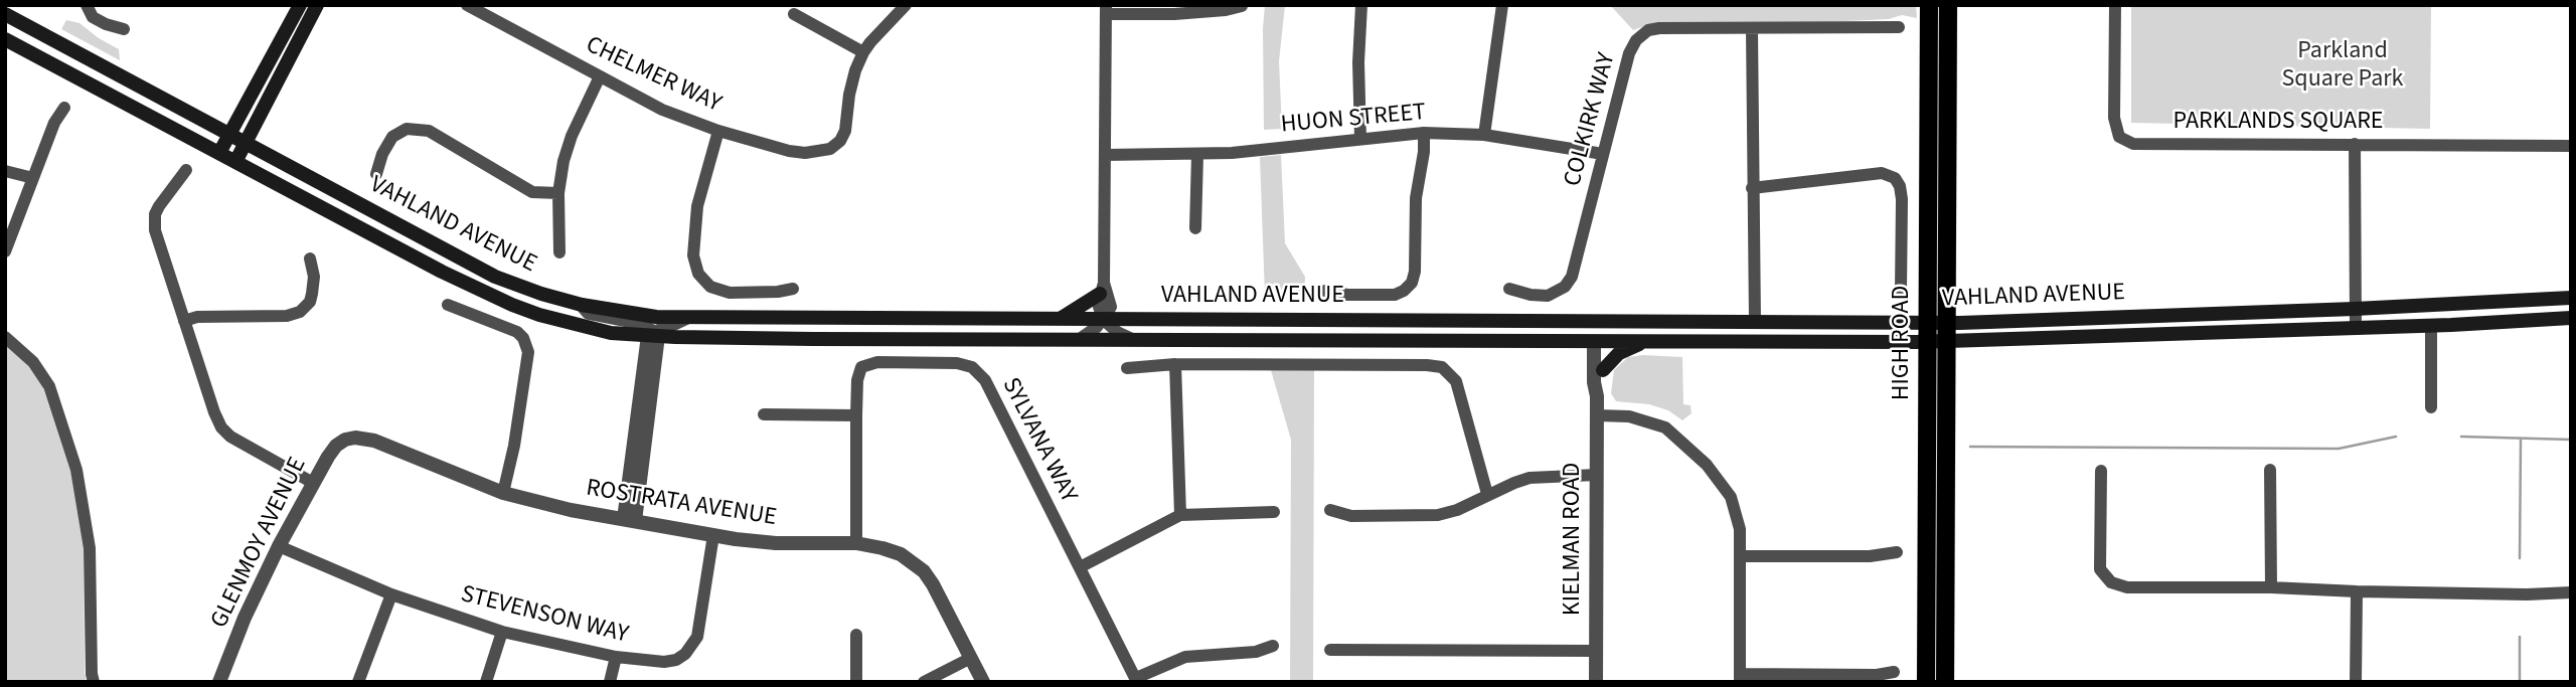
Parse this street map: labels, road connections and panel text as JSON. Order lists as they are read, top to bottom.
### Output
{
  "streets": {
    "main road": ["VAHLAND AVENUE", "HIGH ROAD"],
    "street": [
      "CHELMER WAY",
      "HUON STREET",
      "COLKIRK WAY",
      "PARKLANDS SQUARE",
      "SYLVANA WAY",
      "ROSTRATA AVENUE",
      "KIELMAN ROAD",
      "GLENMOY AVENUE",
      "STEVENSON WAY"
    ]
  },
  "crossings": [
    ["HUON STREET", "COLKIRK WAY"],
    ["VAHLAND AVENUE", "HIGH ROAD"],
    ["VAHLAND AVENUE", "KIELMAN ROAD"],
    ["SYLVANA WAY", "ROSTRATA AVENUE"],
    ["ROSTRATA AVENUE", "GLENMOY AVENUE"],
    ["ROSTRATA AVENUE", "STEVENSON WAY"],
    ["GLENMOY AVENUE", "STEVENSON WAY"]
  ],
  "parks": ["Parkland Square Park"]
}
